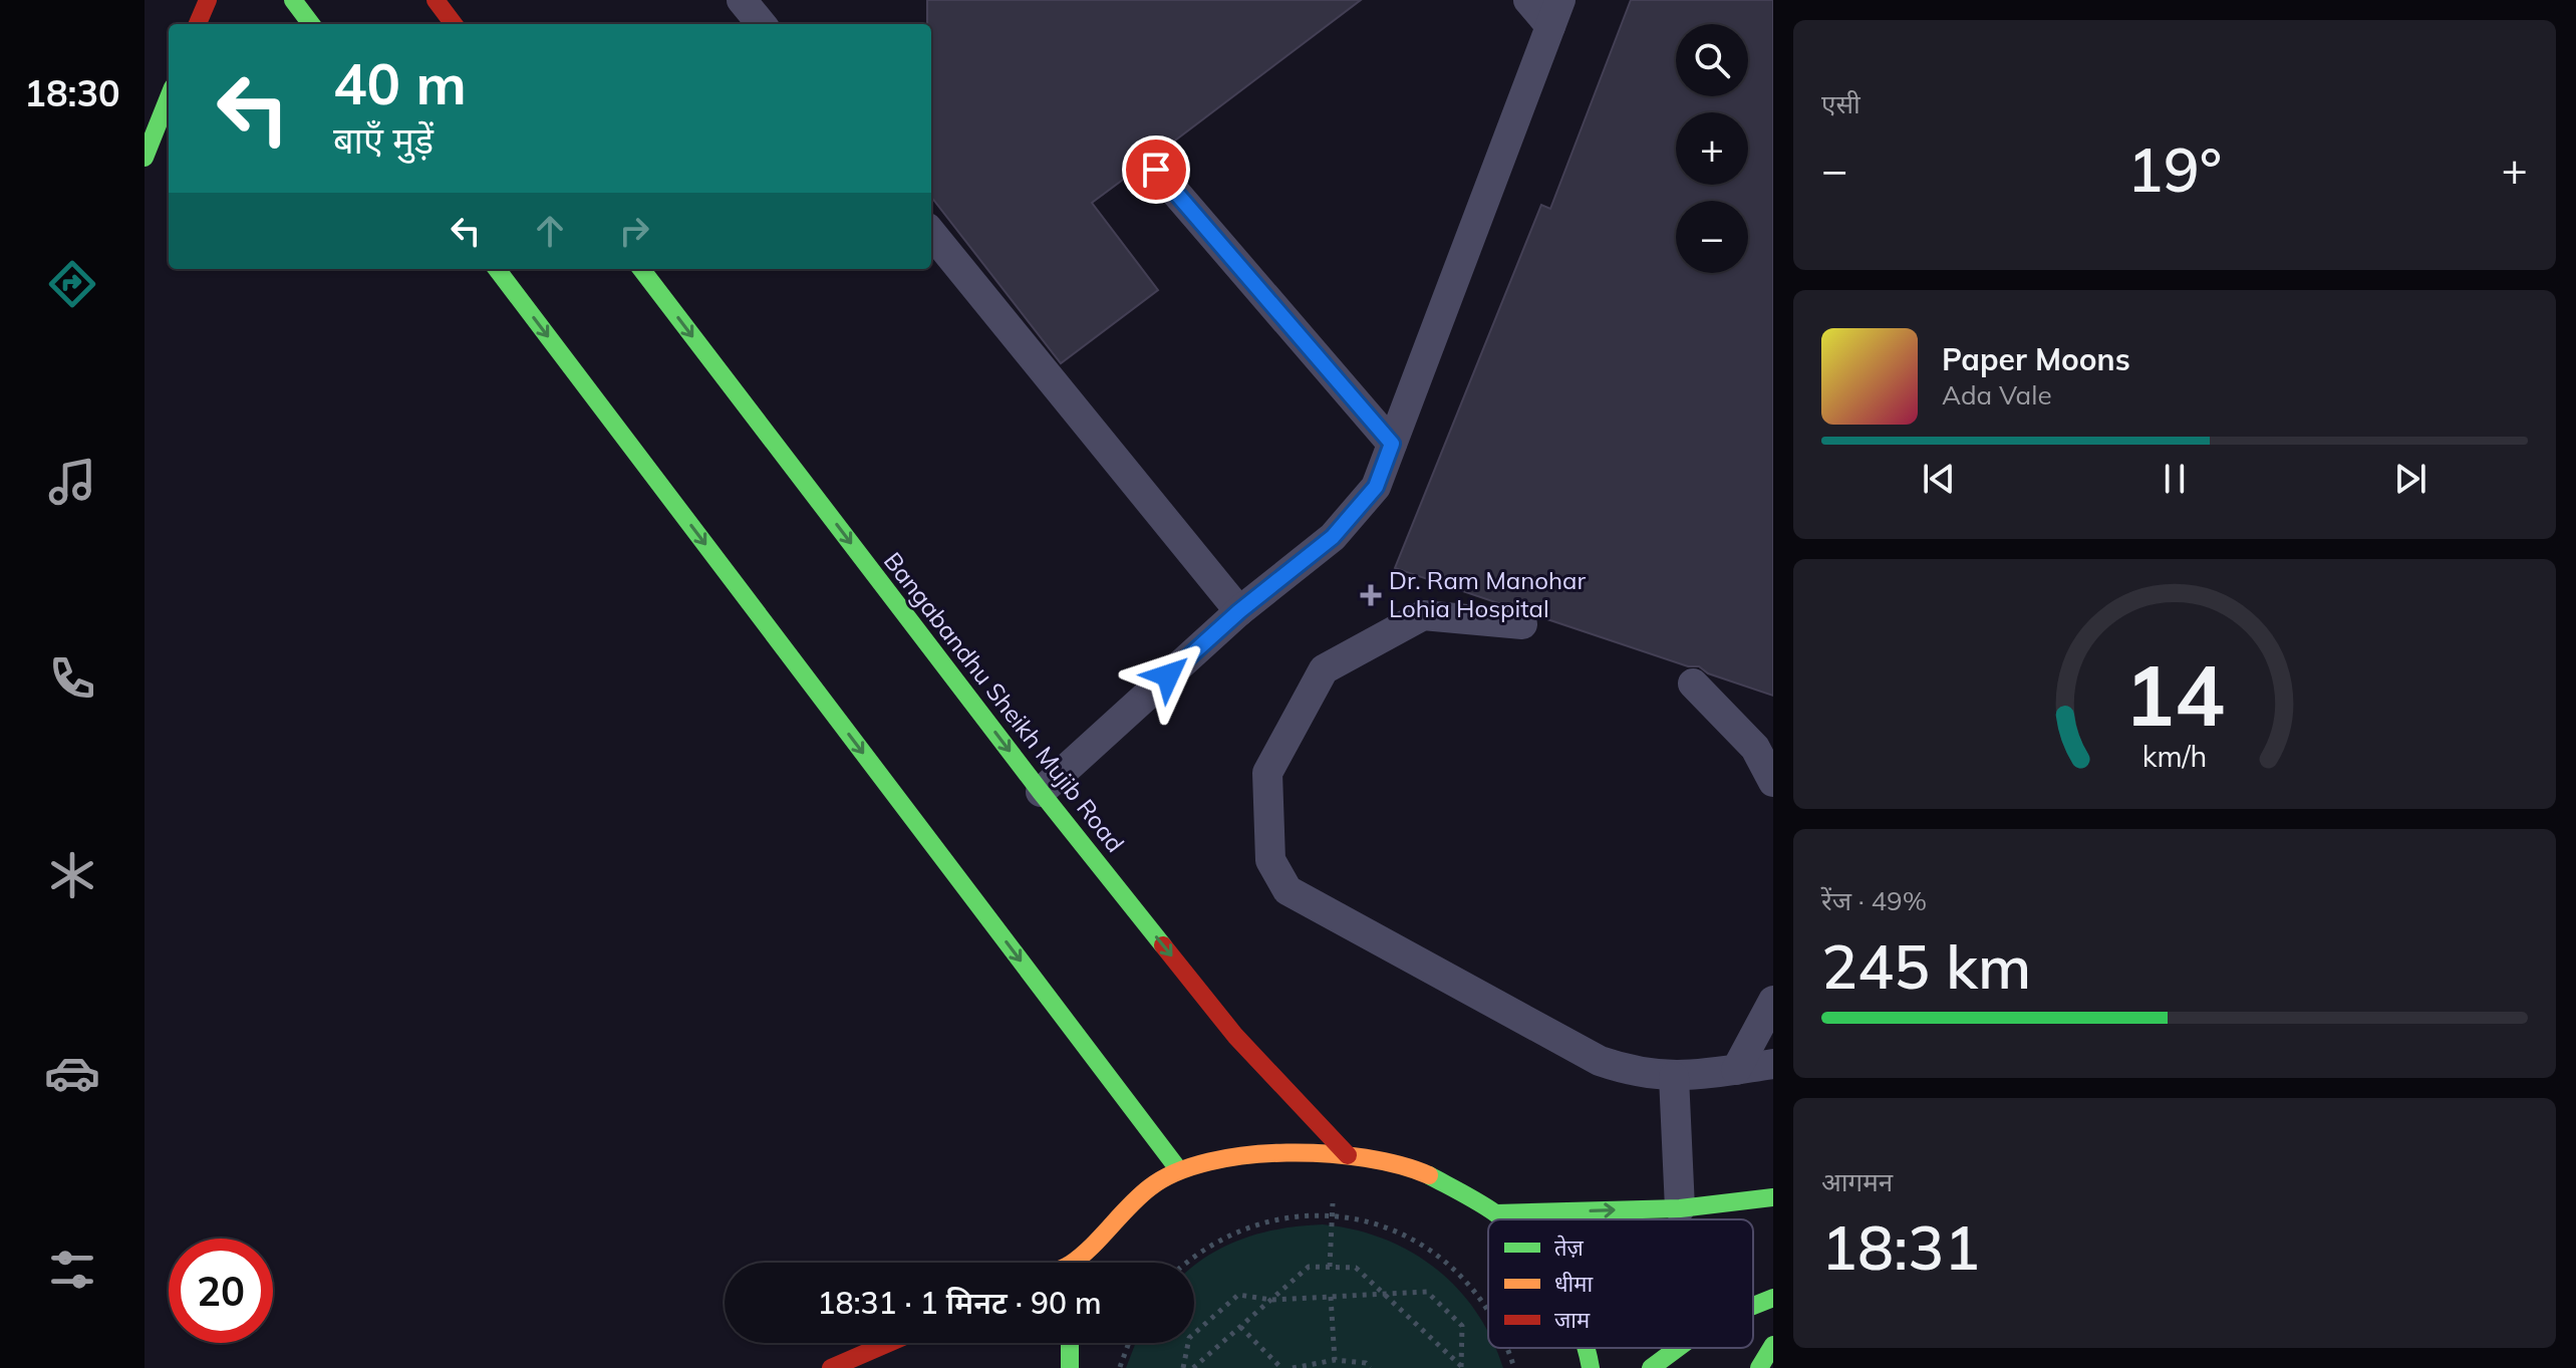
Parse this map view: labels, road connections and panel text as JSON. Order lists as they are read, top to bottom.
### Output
{
  "streets": {
    "main road": ["Bangabandhu Sheikh Mujib Road"]
  },
  "places": {
    "health": ["Dr. Ram Manohar Lohia Hospital"]
  },
  "legend": ["तेज़", "धीमा", "जाम"],
  "page": {
    "tabs": "18:30",
    "tile": [
      "एसी",
      ["रेंज · 49%", "245 km"],
      ["आगमन", "18:31"]
    ],
    "map_buttons": ["+", "−"],
    "turn": ["40 m", "बाएँ मुड़ें"],
    "heat": ["−", "19°", "+"],
    "song": ["Paper Moons", "Ada Vale"],
    "limit": "20",
    "trip": "18:31 · 1 मिनट · 90 m",
    "gauge": ["14", "km/h"]
  }
}
